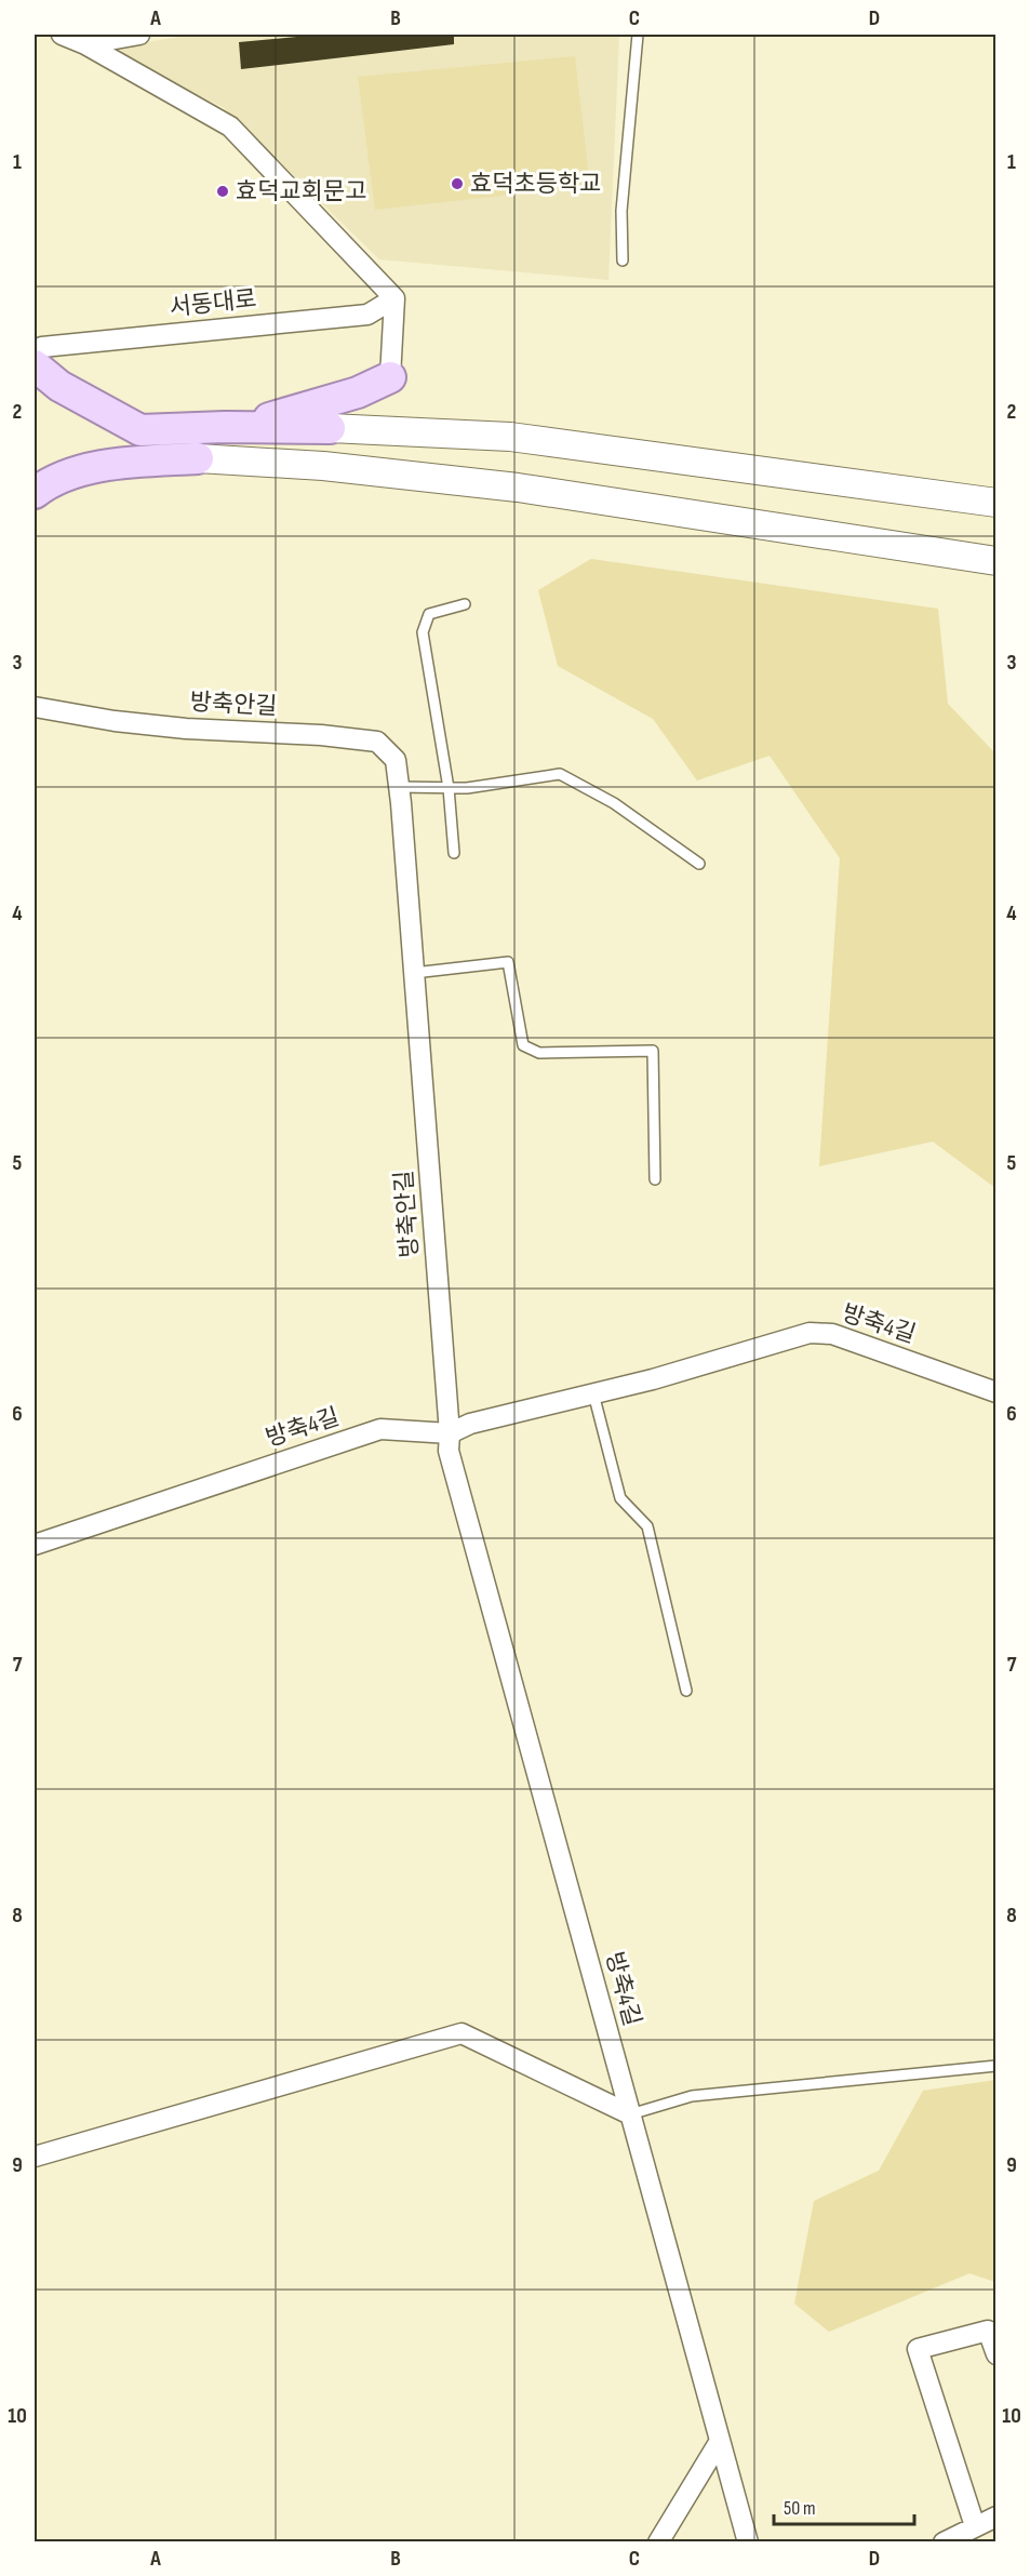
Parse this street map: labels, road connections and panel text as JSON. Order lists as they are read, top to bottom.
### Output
{
  "streets": {
    "street": ["서동대로", "방축안길", "방축4길"]
  },
  "crossings": [
    ["방축안길", "방축4길"]
  ],
  "places": ["효덕초등학교", "효덕교회문고"],
  "scale_bar": "50 m",
  "grid": {
    "columns": [
      "A",
      "B",
      "C",
      "D"
    ],
    "rows": [
      "1",
      "2",
      "3",
      "4",
      "5",
      "6",
      "7",
      "8",
      "9",
      "10"
    ]
  }
}
